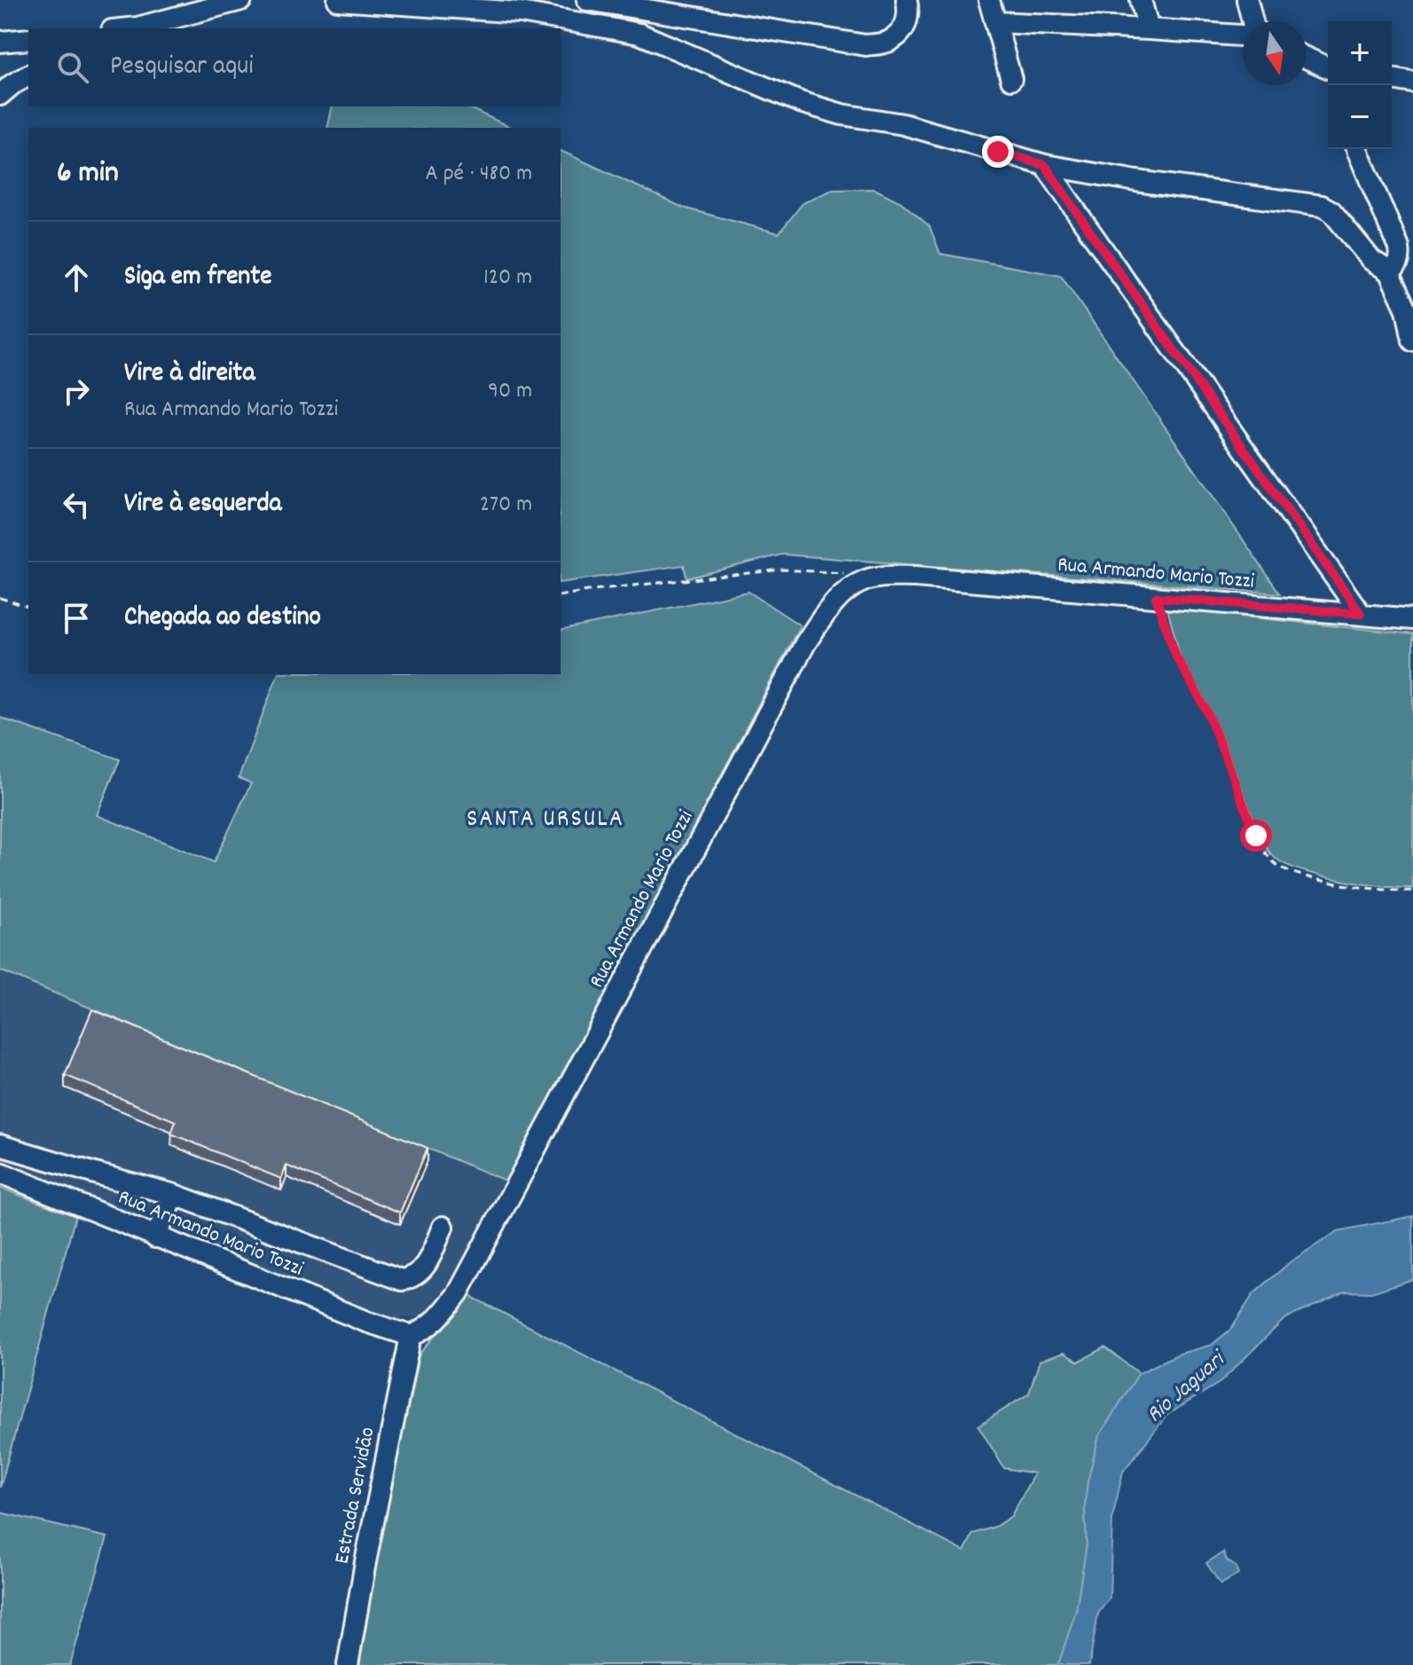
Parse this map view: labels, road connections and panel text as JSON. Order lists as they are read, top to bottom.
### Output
{
  "streets": {
    "street": ["Rua Armando Mario Tozzi", "Estrada Servidão"]
  },
  "crossings": [
    ["Rua Armando Mario Tozzi", "Estrada Servidão"]
  ],
  "districts": ["SANTA URSULA"],
  "water": ["Rio Jaguari"],
  "north": "bottom",
  "page": {
    "map_buttons": ["+", "−"],
    "search": "Pesquisar aqui",
    "heading": ["6 min", "A pé · 480 m"],
    "list": [
      ["Siga em frente", "120 m"],
      ["Vire à direita", "Rua Armando Mario Tozzi", "90 m"],
      ["Vire à esquerda", "270 m"],
      "Chegada ao destino"
    ]
  }
}
